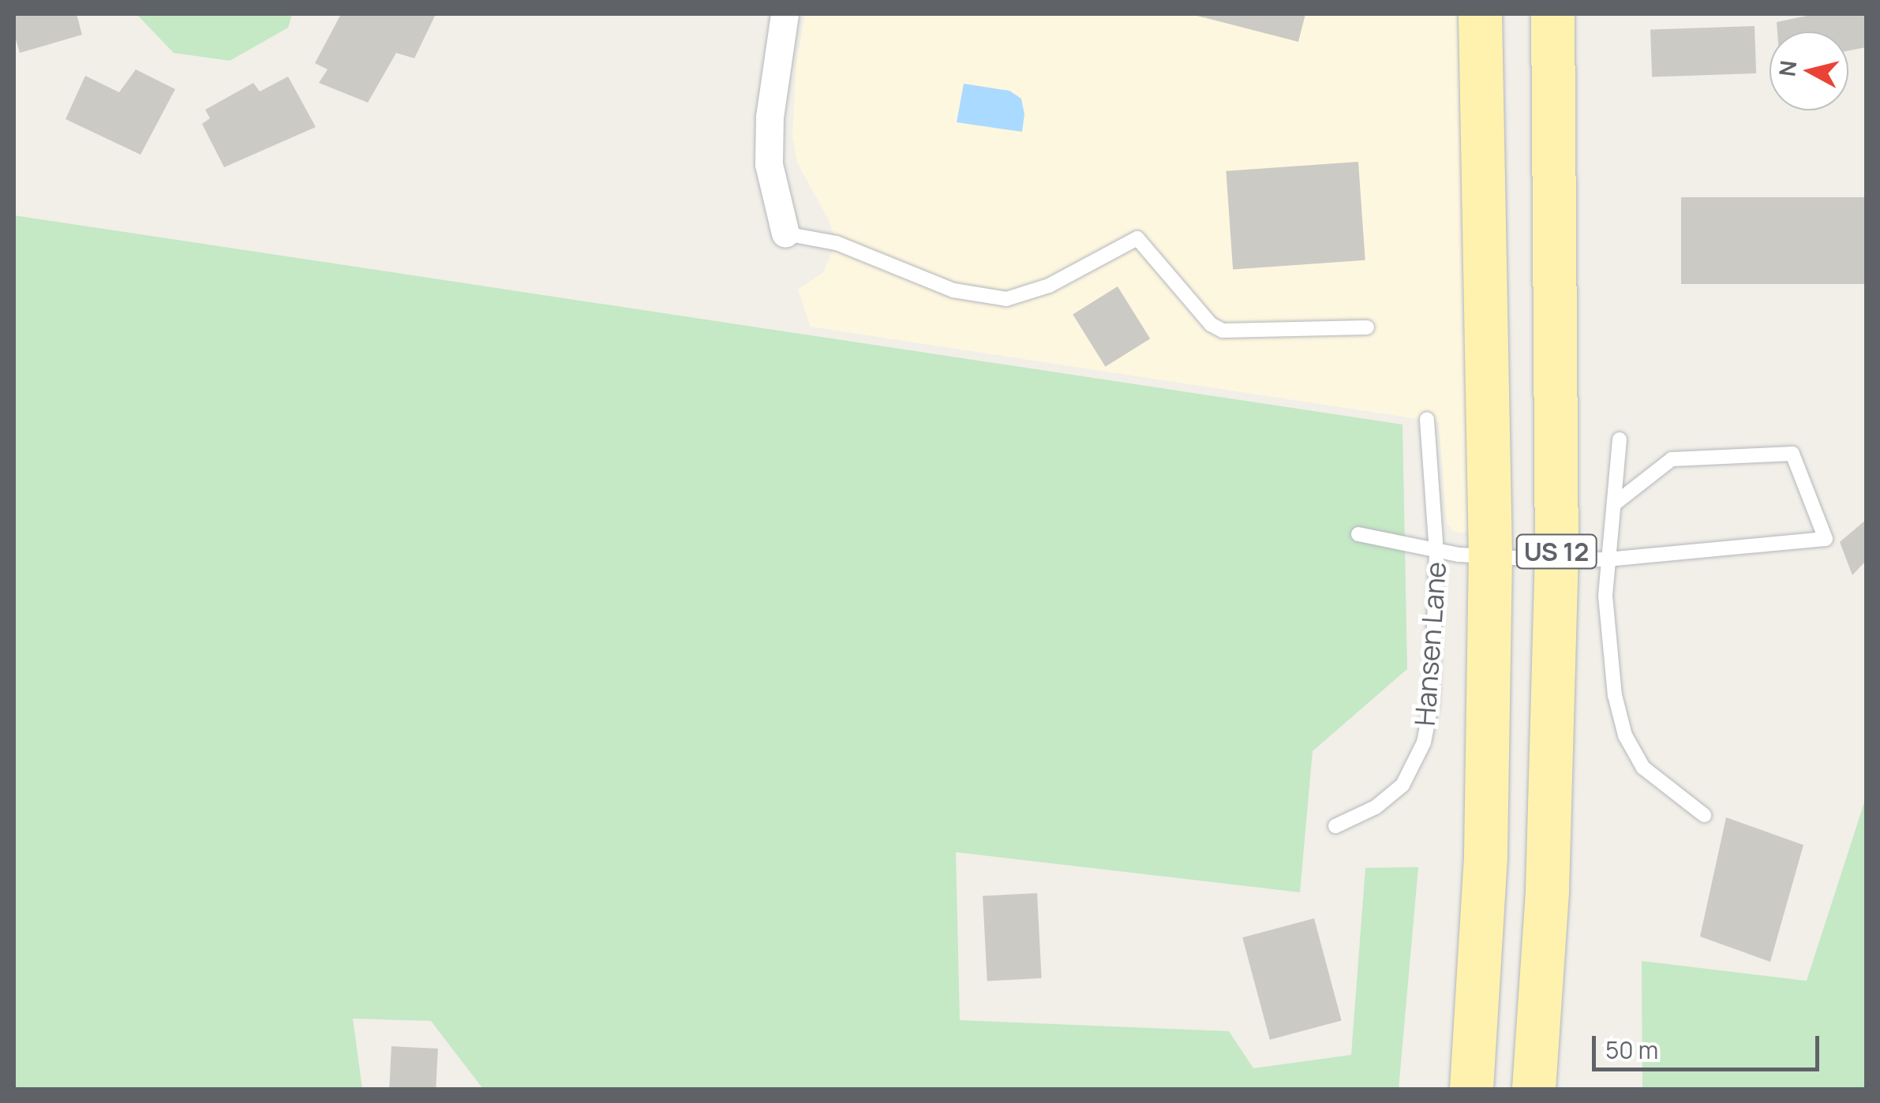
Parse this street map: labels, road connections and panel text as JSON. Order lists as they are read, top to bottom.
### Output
{
  "streets": {
    "main road": ["US 12"],
    "lane": ["Hansen Lane"]
  },
  "scale_bar": "50 m",
  "north": "left"
}
